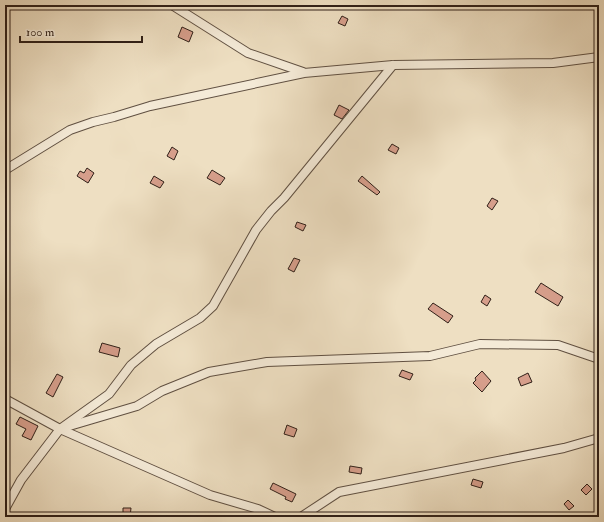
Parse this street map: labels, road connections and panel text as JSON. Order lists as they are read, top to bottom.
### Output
{
  "scale_bar": "100 m"
}
